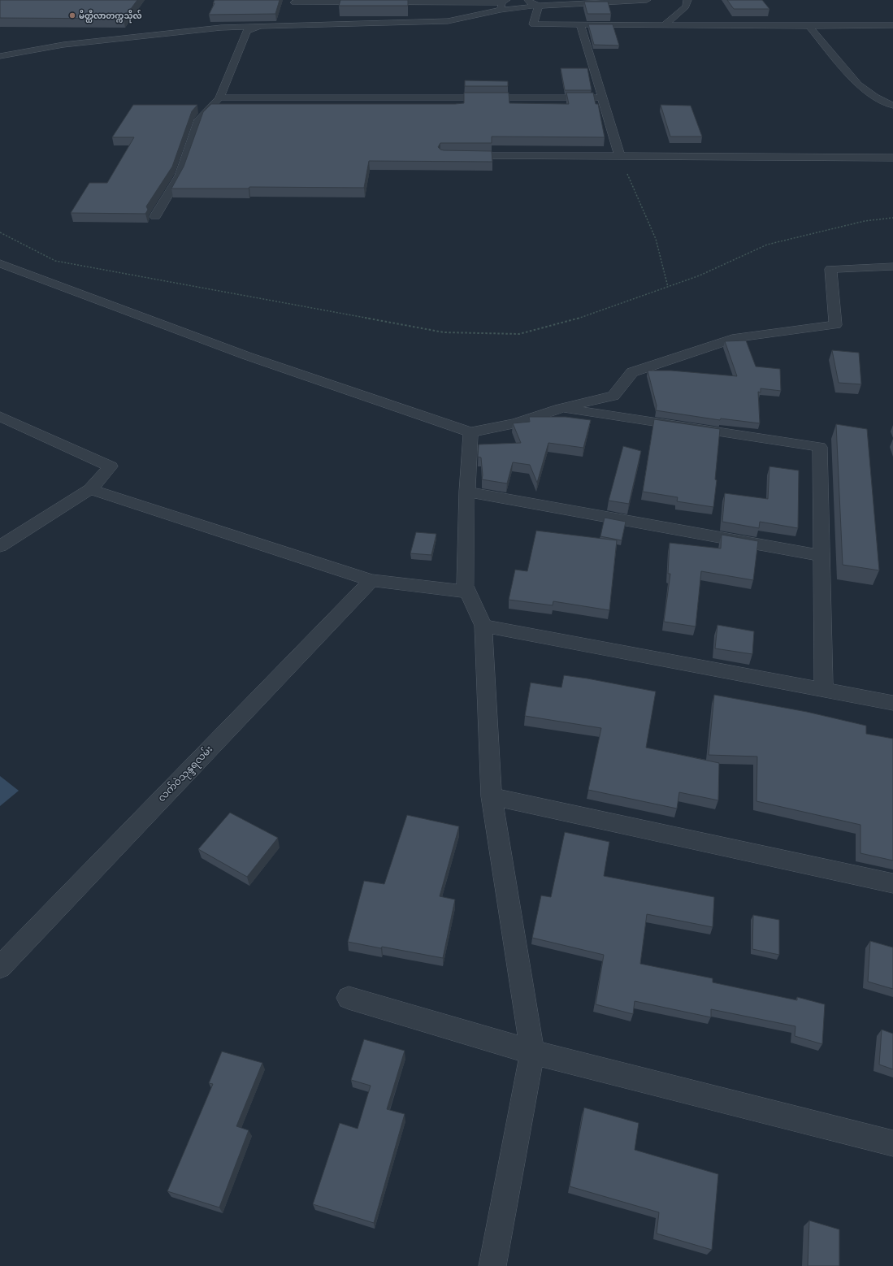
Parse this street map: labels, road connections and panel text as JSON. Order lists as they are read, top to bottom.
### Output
{
  "streets": {
    "street": ["လက်ဝဲသုန္ဒရလမ်း"]
  },
  "places": ["မိတ္ထီလာတက္ကသိုလ်"]
}
